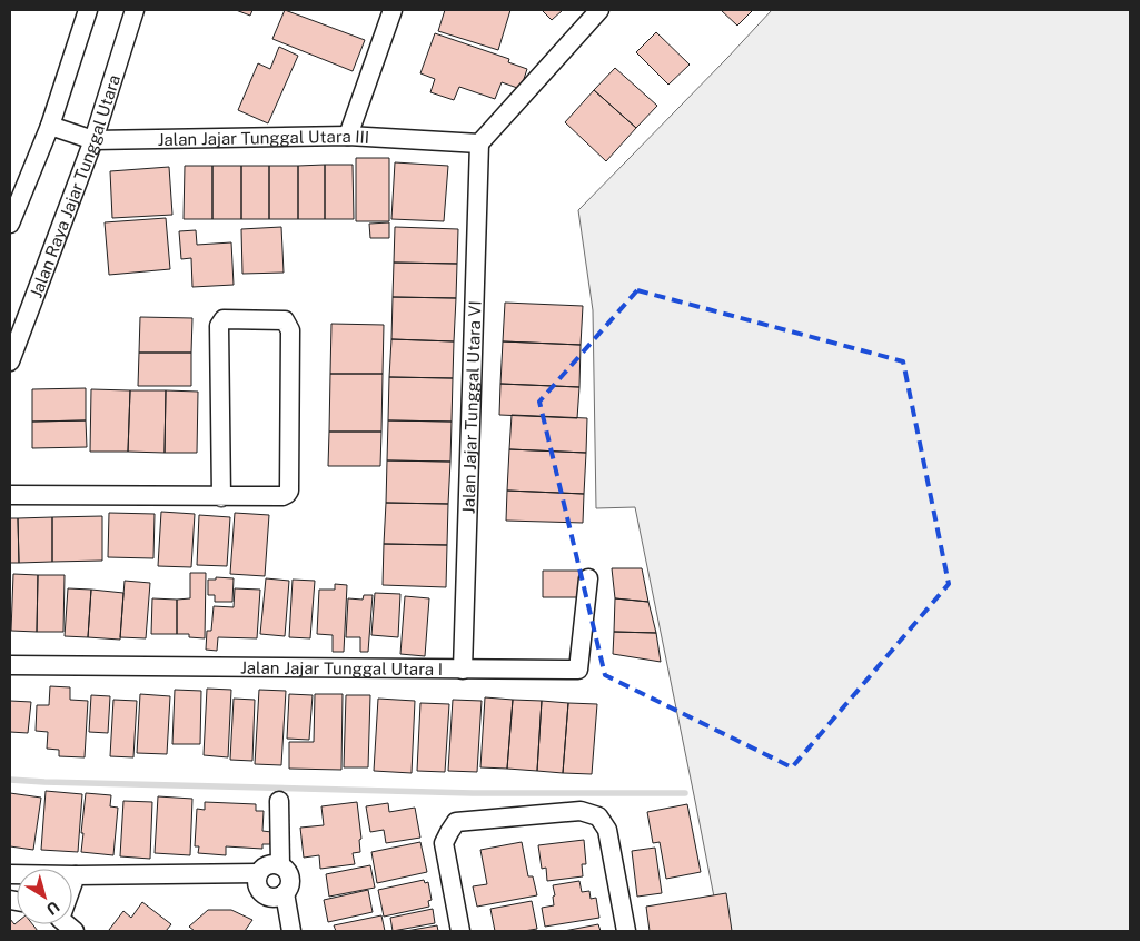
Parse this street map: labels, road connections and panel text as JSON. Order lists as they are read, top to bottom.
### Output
{
  "streets": {
    "street": [
      "Jalan Jajar Tunggal Utara III",
      "Jalan Raya Jajar Tunggal Utara",
      "Jalan Jajar Tunggal Utara VI",
      "Jalan Jajar Tunggal Utara I"
    ]
  },
  "crossings": [
    ["Jalan Jajar Tunggal Utara III", "Jalan Raya Jajar Tunggal Utara"],
    ["Jalan Jajar Tunggal Utara III", "Jalan Jajar Tunggal Utara VI"],
    ["Jalan Jajar Tunggal Utara VI", "Jalan Jajar Tunggal Utara I"]
  ],
  "north": "bottom right"
}
